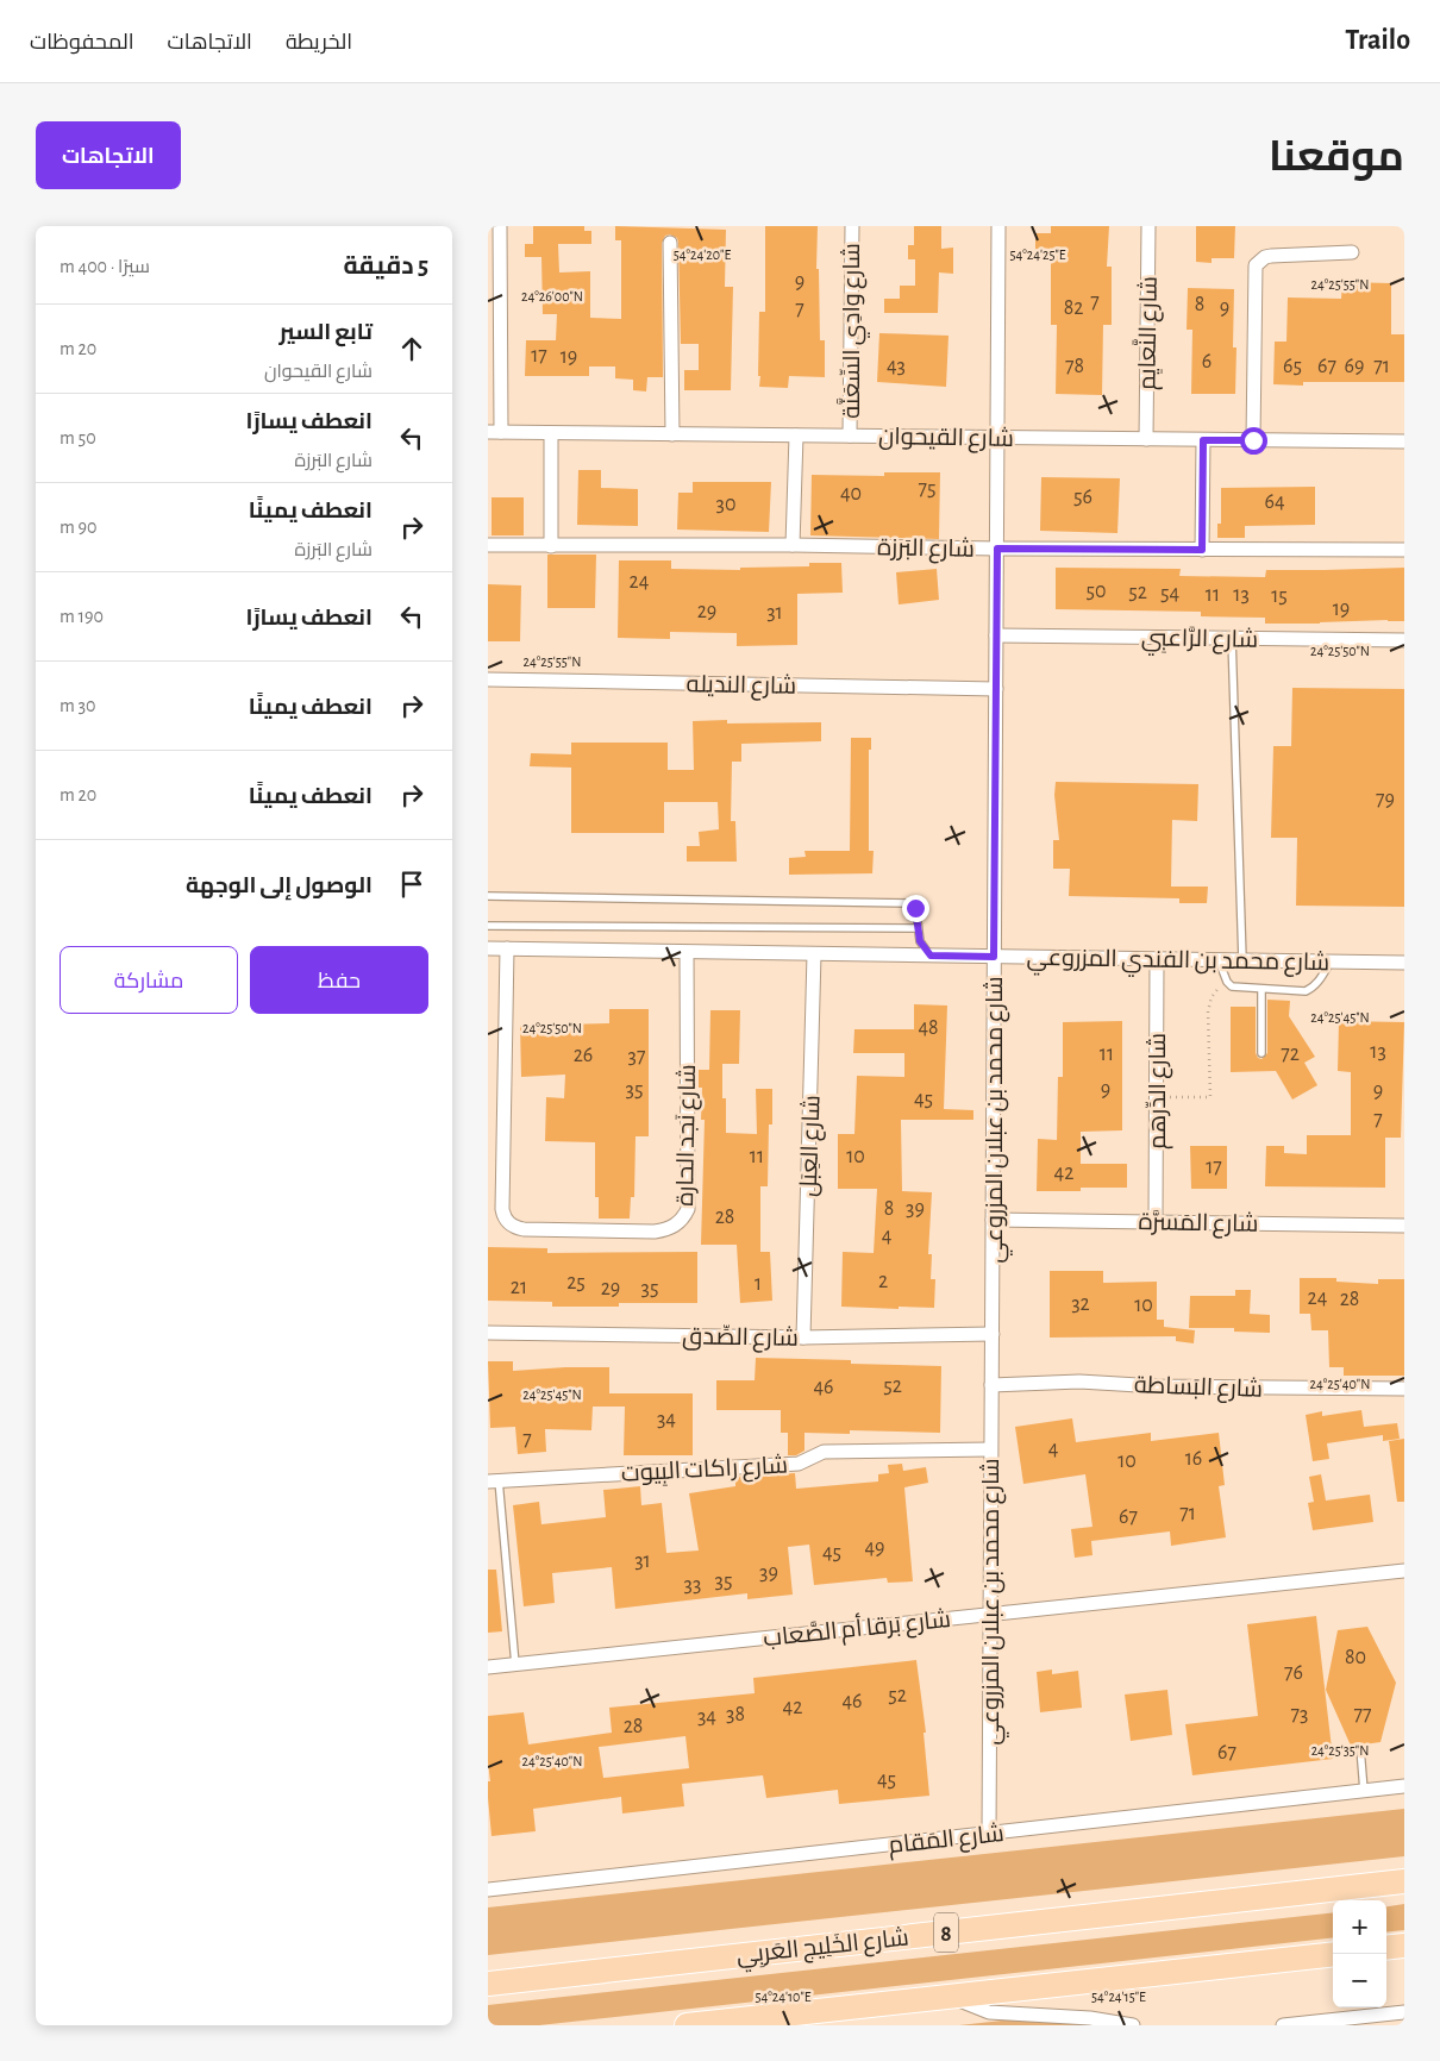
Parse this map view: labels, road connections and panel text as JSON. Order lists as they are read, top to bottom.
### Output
{
  "streets": {
    "highway": ["8", "شارع الخَلِيج العَربِي"],
    "street": [
      "شارع وادِي السِّعَنَّة",
      "شارع النَّعايِم",
      "شارع القيحوان",
      "شارع البَرزة",
      "شارع الرَّاعبِي",
      "شارع النديله",
      "شارع محمد بن الفندي المزروعي",
      "شارع الدِّرهم",
      "شارع محمد بن عبلان المزروعي",
      "شارع نَجد الحارة",
      "شارع العِبَل",
      "شارع المَسرَّة",
      "شارع الصِّدق",
      "شارع البَساطة",
      "شارع راكات البِيوت",
      "شارع بَرقا أم الصَّعاب",
      "شارع المَقام"
    ]
  },
  "crossings": [
    ["شارع وادِي السِّعَنَّة", "شارع القيحوان"],
    ["شارع النَّعايِم", "شارع القيحوان"],
    ["شارع القيحوان", "شارع محمد بن عبلان المزروعي"],
    ["شارع البَرزة", "شارع محمد بن عبلان المزروعي"],
    ["شارع الرَّاعبِي", "شارع محمد بن عبلان المزروعي"],
    ["شارع النديله", "شارع محمد بن عبلان المزروعي"],
    ["شارع محمد بن الفندي المزروعي", "شارع الدِّرهم"],
    ["شارع محمد بن الفندي المزروعي", "شارع محمد بن عبلان المزروعي"],
    ["شارع محمد بن الفندي المزروعي", "شارع نَجد الحارة"],
    ["شارع محمد بن الفندي المزروعي", "شارع العِبَل"],
    ["شارع الدِّرهم", "شارع المَسرَّة"],
    ["شارع محمد بن عبلان المزروعي", "شارع المَسرَّة"],
    ["شارع محمد بن عبلان المزروعي", "شارع الصِّدق"],
    ["شارع محمد بن عبلان المزروعي", "شارع البَساطة"],
    ["شارع محمد بن عبلان المزروعي", "شارع راكات البِيوت"],
    ["شارع محمد بن عبلان المزروعي", "شارع بَرقا أم الصَّعاب"],
    ["شارع محمد بن عبلان المزروعي", "شارع المَقام"],
    ["شارع العِبَل", "شارع الصِّدق"]
  ],
  "house_numbers": [
    "9",
    "7",
    "8",
    "82",
    "9",
    "7",
    "17",
    "19",
    "6",
    "43",
    "78",
    "65",
    "67",
    "69",
    "71",
    "75",
    "40",
    "56",
    "64",
    "30",
    "24",
    "50",
    "52",
    "54",
    "11",
    "13",
    "15",
    "19",
    "29",
    "31",
    "79",
    "48",
    "13",
    "11",
    "72",
    "26",
    "37",
    "35",
    "9",
    "9",
    "45",
    "7",
    "11",
    "10",
    "17",
    "42",
    "8",
    "39",
    "28",
    "4",
    "2",
    "25",
    "1",
    "21",
    "29",
    "35",
    "24",
    "28",
    "32",
    "10",
    "52",
    "46",
    "34",
    "7",
    "4",
    "16",
    "10",
    "71",
    "67",
    "49",
    "45",
    "31",
    "39",
    "35",
    "33",
    "80",
    "76",
    "52",
    "46",
    "42",
    "38",
    "73",
    "77",
    "34",
    "28",
    "67",
    "45"
  ],
  "page": {
    "header": "Trailo",
    "nav": ["الخريطة", "الاتجاهات", "المحفوظات"],
    "title": "موقعنا",
    "buttons": [
      "الاتجاهات",
      ["حفظ", "مشاركة"]
    ],
    "heading": ["5 دقيقة", "سيرًا · 400 m"],
    "list": [
      ["تابع السير", "شارع القيحوان", "20 m"],
      ["انعطف يسارًا", "شارع البَرزة", "50 m"],
      ["انعطف يمينًا", "شارع البَرزة", "90 m"],
      ["انعطف يسارًا", "190 m"],
      ["انعطف يمينًا", "30 m"],
      ["انعطف يمينًا", "20 m"],
      "الوصول إلى الوجهة"
    ],
    "map_buttons": ["+", "−"]
  },
  "coordinates": [
    "54°24'20\"E",
    "54°24'25\"E",
    "24°25'55\"N",
    "24°26'00\"N",
    "24°25'50\"N",
    "24°25'45\"N",
    "24°25'40\"N",
    "24°25'35\"N",
    "54°24'10\"E",
    "54°24'15\"E"
  ]
}
